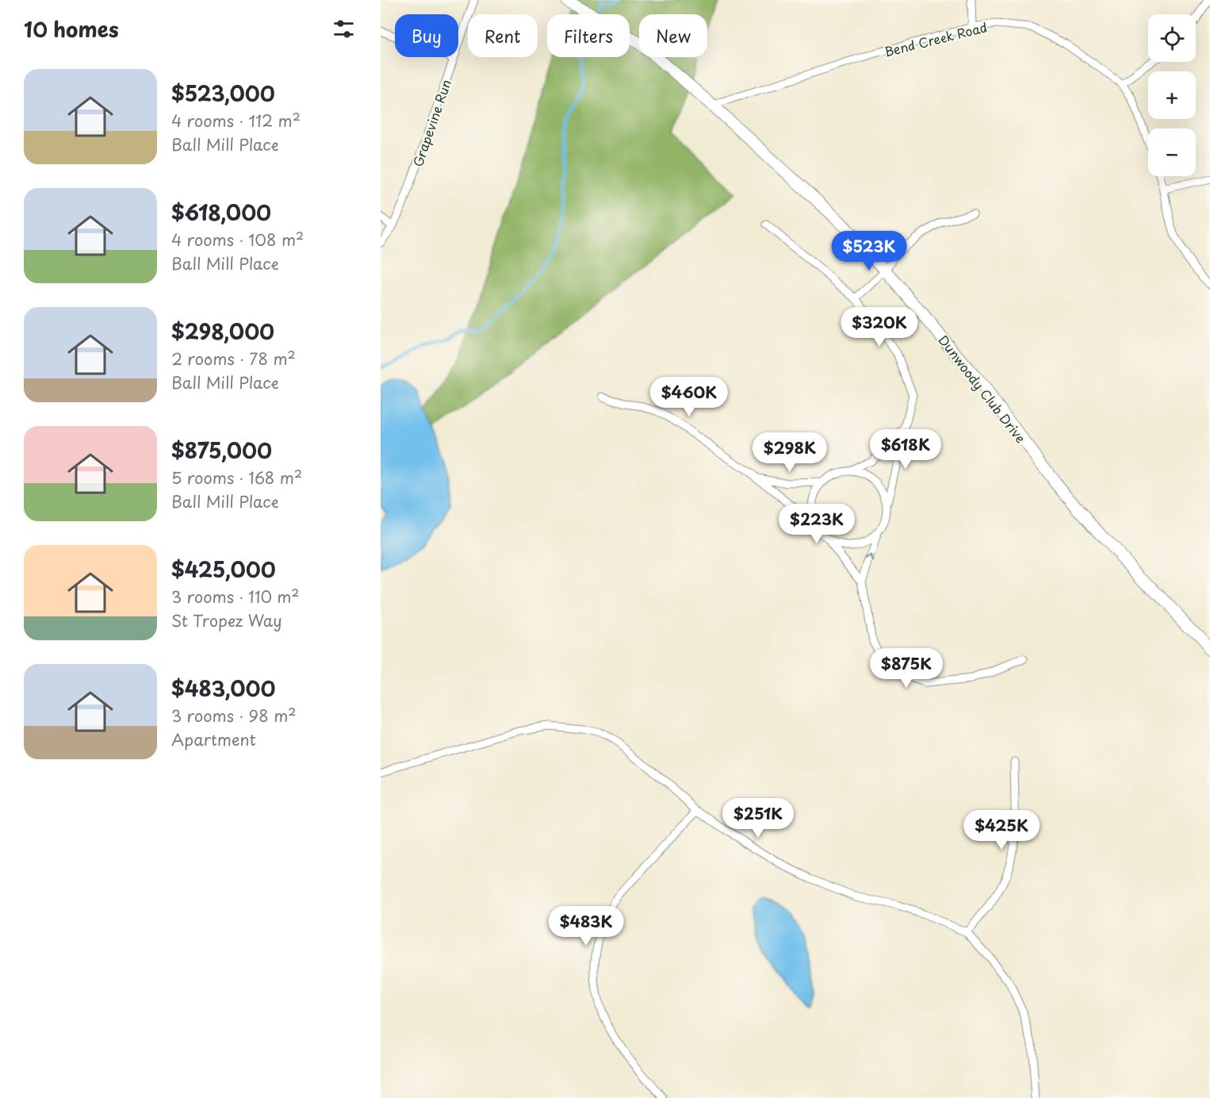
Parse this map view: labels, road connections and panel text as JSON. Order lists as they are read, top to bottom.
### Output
{
  "streets": {
    "street": ["Bend Creek Road", "Grapevine Run", "Dunwoody Club Drive"]
  },
  "crossings": [
    ["Bend Creek Road", "Dunwoody Club Drive"]
  ],
  "page": {
    "heading": "10 homes",
    "map_buttons": ["+", "−"],
    "chip": [
      "Buy",
      "Rent",
      "Filters",
      "New"
    ],
    "list": [
      {
        "name": "$523,000",
        "note": "4 rooms · 112 m² · Ball Mill Place"
      },
      {
        "name": "$618,000",
        "note": "4 rooms · 108 m² · Ball Mill Place"
      },
      {
        "name": "$298,000",
        "note": "2 rooms · 78 m² · Ball Mill Place"
      },
      {
        "name": "$875,000",
        "note": "5 rooms · 168 m² · Ball Mill Place"
      },
      {
        "name": "$425,000",
        "note": "3 rooms · 110 m² · St Tropez Way"
      },
      {
        "name": "$483,000",
        "note": "3 rooms · 98 m² · Apartment"
      }
    ],
    "price": [
      "$523K",
      "$320K",
      "$460K",
      "$618K",
      "$298K",
      "$223K",
      "$875K",
      "$251K",
      "$425K",
      "$483K"
    ]
  }
}
